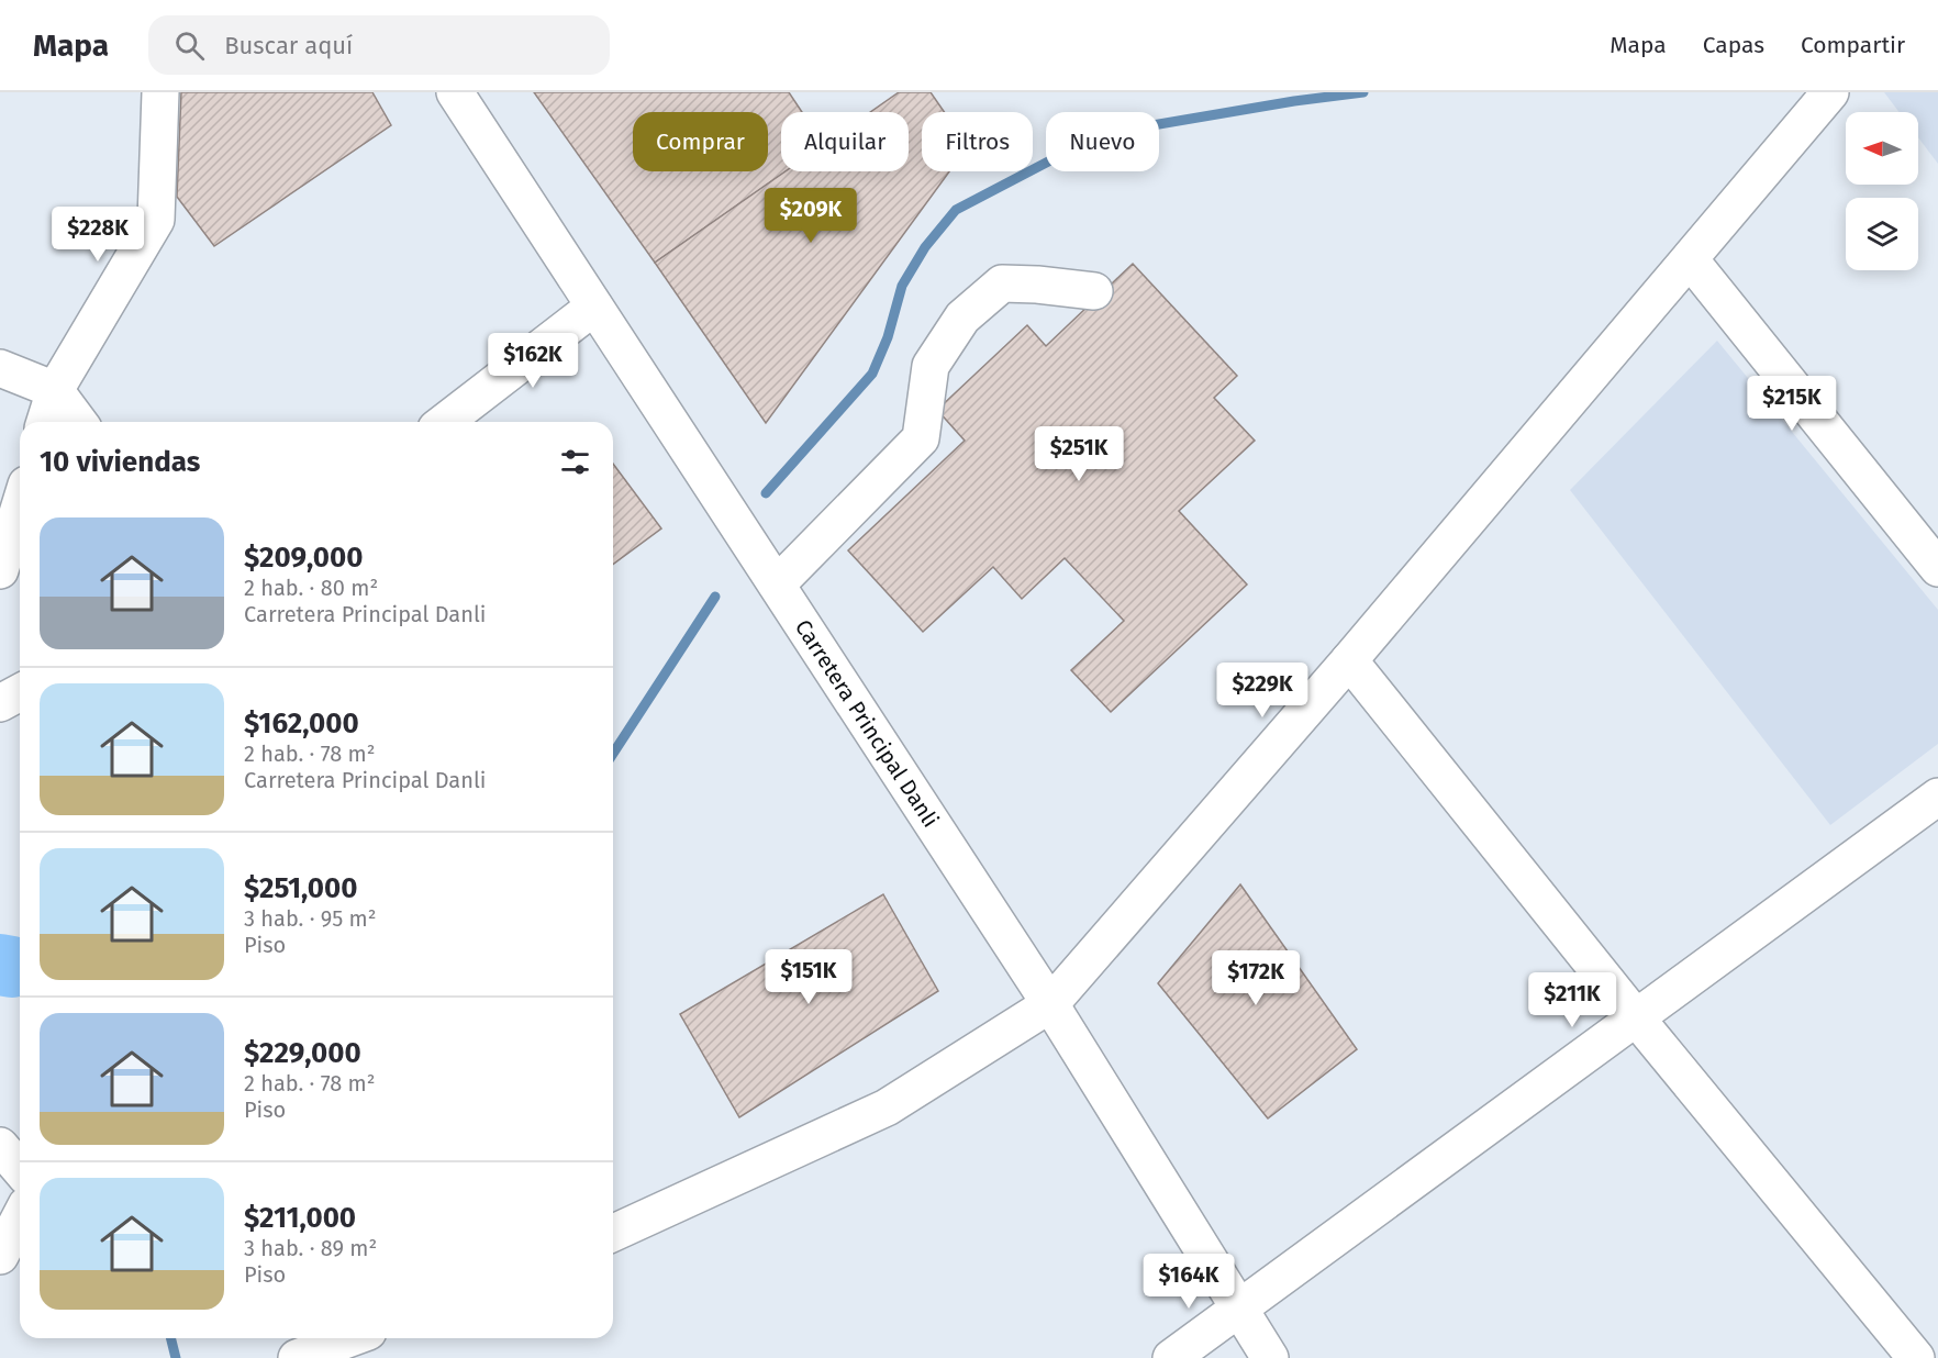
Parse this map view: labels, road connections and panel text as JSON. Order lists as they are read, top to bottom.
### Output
{
  "streets": {
    "street": ["Carretera Principal Danli"]
  },
  "north": "left",
  "page": {
    "header": "Mapa",
    "search": "Buscar aquí",
    "nav": ["Mapa", "Capas", "Compartir"],
    "chip": [
      "Comprar",
      "Alquilar",
      "Filtros",
      "Nuevo"
    ],
    "price": [
      "$209K",
      "$228K",
      "$162K",
      "$215K",
      "$251K",
      "$229K",
      "$151K",
      "$172K",
      "$211K",
      "$164K"
    ],
    "heading": "10 viviendas",
    "list": [
      {
        "name": "$209,000",
        "note": "2 hab. · 80 m² · Carretera Principal Danli"
      },
      {
        "name": "$162,000",
        "note": "2 hab. · 78 m² · Carretera Principal Danli"
      },
      {
        "name": "$251,000",
        "note": "3 hab. · 95 m² · Piso"
      },
      {
        "name": "$229,000",
        "note": "2 hab. · 78 m² · Piso"
      },
      {
        "name": "$211,000",
        "note": "3 hab. · 89 m² · Piso"
      }
    ]
  }
}
